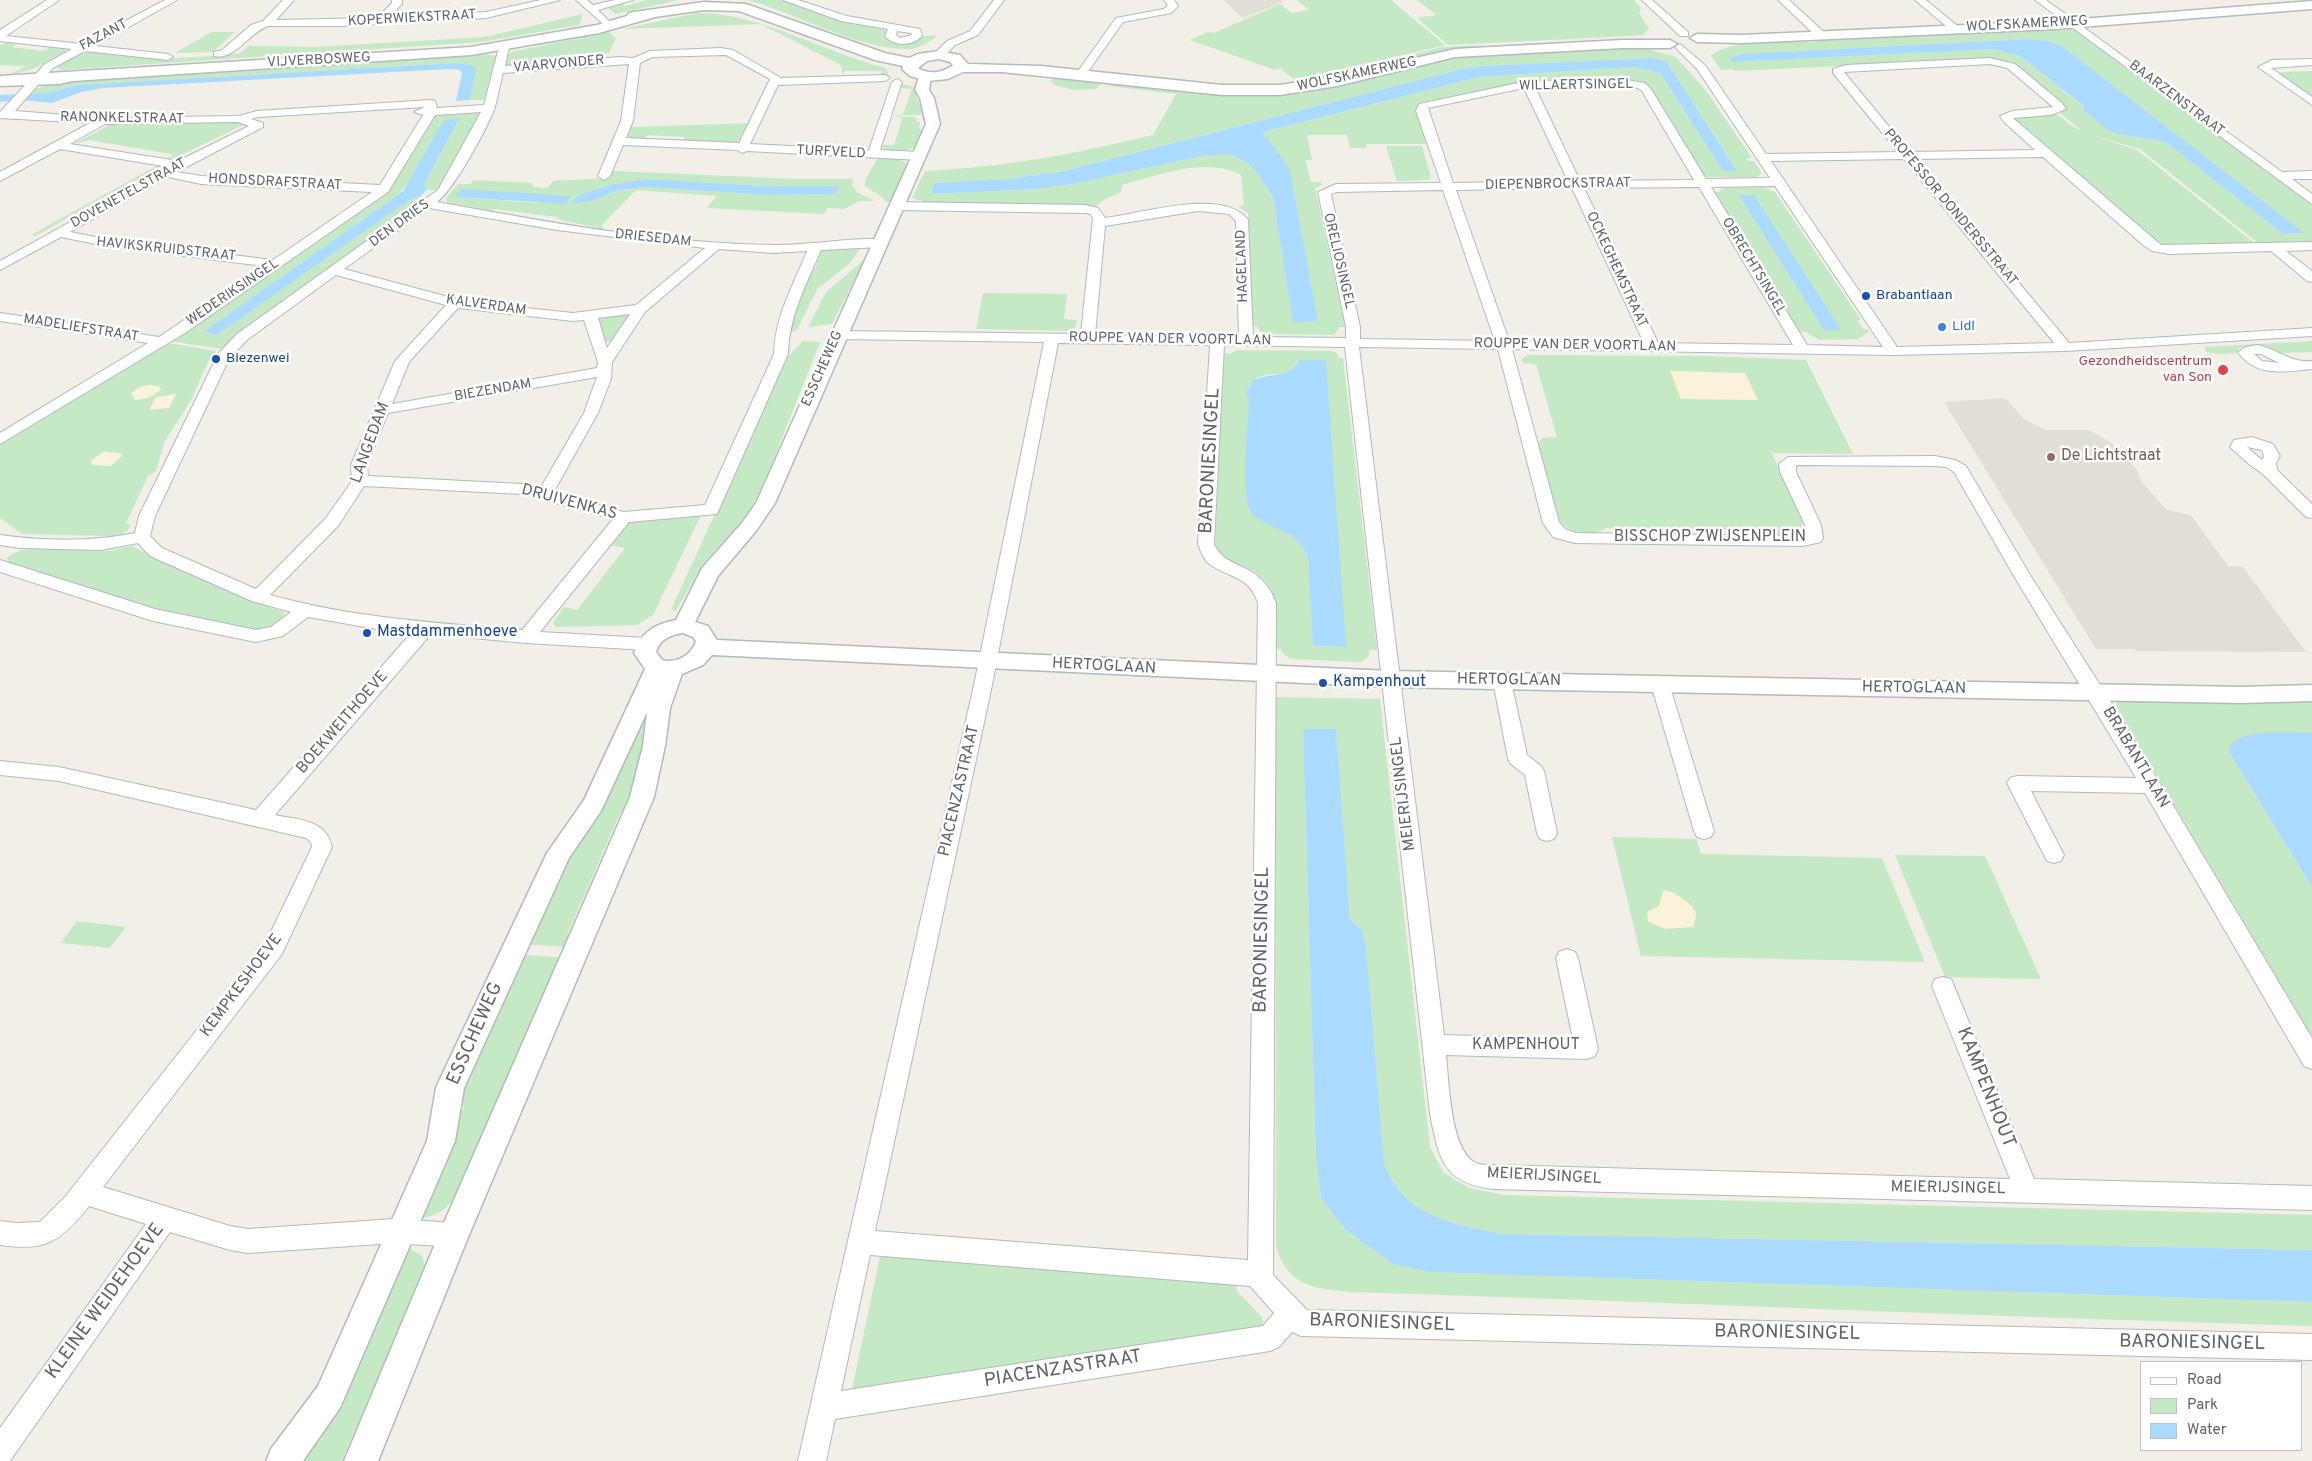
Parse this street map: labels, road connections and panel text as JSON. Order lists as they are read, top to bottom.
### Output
{
  "streets": {
    "main road": ["WOLFSKAMERWEG", "VIJVERBOSWEG"],
    "street": [
      "KOPERWIEKSTRAAT",
      "FAZANT",
      "VAARVONDER",
      "WILLAERTSINGEL",
      "BAARZENSTRAAT",
      "RANONKELSTRAAT",
      "TURFVELD",
      "HONDSDRAFSTRAAT",
      "DIEPENBROCKSTRAAT",
      "DOVENETELSTRAAT",
      "PROFESSOR DONDERSSTRAAT",
      "DEN DRIES",
      "DRIESEDAM",
      "HAVIKSKRUIDSTRAAT",
      "ORELIOSINGEL",
      "HAGELAND",
      "OBRECHTSINGEL",
      "OCKEGHEMSTRAAT",
      "WEDERIKSINGEL",
      "KALVERDAM",
      "MADELIEFSTRAAT",
      "ROUPPE VAN DER VOORTLAAN",
      "ESSCHEWEG",
      "BIEZENDAM",
      "LANGEDAM",
      "BARONIESINGEL",
      "DRUIVENKAS",
      "BISSCHOP ZWIJSENPLEIN",
      "HERTOGLAAN",
      "BOEKWEITHOEVE",
      "BRABANTLAAN",
      "PIACENZASTRAAT",
      "MEIERIJSINGEL",
      "KEMPKESHOEVE",
      "KAMPENHOUT",
      "KLEINE WEIDEHOEVE"
    ]
  },
  "crossings": [
    ["WOLFSKAMERWEG", "BAARZENSTRAAT"],
    ["FAZANT", "VIJVERBOSWEG"],
    ["VIJVERBOSWEG", "DEN DRIES"],
    ["VAARVONDER", "DEN DRIES"],
    ["WILLAERTSINGEL", "DIEPENBROCKSTRAAT"],
    ["WILLAERTSINGEL", "OBRECHTSINGEL"],
    ["WILLAERTSINGEL", "OCKEGHEMSTRAAT"],
    ["RANONKELSTRAAT", "DOVENETELSTRAAT"],
    ["RANONKELSTRAAT", "DEN DRIES"],
    ["RANONKELSTRAAT", "WEDERIKSINGEL"],
    ["TURFVELD", "ESSCHEWEG"],
    ["HONDSDRAFSTRAAT", "DOVENETELSTRAAT"],
    ["HONDSDRAFSTRAAT", "WEDERIKSINGEL"],
    ["DIEPENBROCKSTRAAT", "ORELIOSINGEL"],
    ["DIEPENBROCKSTRAAT", "OBRECHTSINGEL"],
    ["DIEPENBROCKSTRAAT", "OCKEGHEMSTRAAT"],
    ["DOVENETELSTRAAT", "HAVIKSKRUIDSTRAAT"],
    ["PROFESSOR DONDERSSTRAAT", "ROUPPE VAN DER VOORTLAAN"],
    ["DEN DRIES", "DRIESEDAM"],
    ["DEN DRIES", "KALVERDAM"],
    ["DRIESEDAM", "ESSCHEWEG"],
    ["HAVIKSKRUIDSTRAAT", "WEDERIKSINGEL"],
    ["ORELIOSINGEL", "ROUPPE VAN DER VOORTLAAN"],
    ["ORELIOSINGEL", "MEIERIJSINGEL"],
    ["HAGELAND", "ROUPPE VAN DER VOORTLAAN"],
    ["OBRECHTSINGEL", "ROUPPE VAN DER VOORTLAAN"],
    ["OCKEGHEMSTRAAT", "ROUPPE VAN DER VOORTLAAN"],
    ["WEDERIKSINGEL", "MADELIEFSTRAAT"],
    ["KALVERDAM", "LANGEDAM"],
    ["ROUPPE VAN DER VOORTLAAN", "ESSCHEWEG"],
    ["ROUPPE VAN DER VOORTLAAN", "BARONIESINGEL"],
    ["ROUPPE VAN DER VOORTLAAN", "BISSCHOP ZWIJSENPLEIN"],
    ["ROUPPE VAN DER VOORTLAAN", "PIACENZASTRAAT"],
    ["ROUPPE VAN DER VOORTLAAN", "MEIERIJSINGEL"],
    ["ESSCHEWEG", "HERTOGLAAN"],
    ["ESSCHEWEG", "KLEINE WEIDEHOEVE"],
    ["BIEZENDAM", "LANGEDAM"],
    ["LANGEDAM", "DRUIVENKAS"],
    ["BARONIESINGEL", "HERTOGLAAN"],
    ["BARONIESINGEL", "PIACENZASTRAAT"],
    ["BISSCHOP ZWIJSENPLEIN", "BRABANTLAAN"],
    ["HERTOGLAAN", "BRABANTLAAN"],
    ["HERTOGLAAN", "PIACENZASTRAAT"],
    ["HERTOGLAAN", "MEIERIJSINGEL"],
    ["BOEKWEITHOEVE", "KEMPKESHOEVE"],
    ["MEIERIJSINGEL", "KAMPENHOUT"]
  ],
  "places": [
    "Brabantlaan",
    "Lidl",
    "Biezenwei",
    "Gezondheidscentrum van Son",
    "De Lichtstraat",
    "Mastdammenhoeve",
    "Kampenhout"
  ],
  "legend": ["Road", "Park", "Water"]
}
